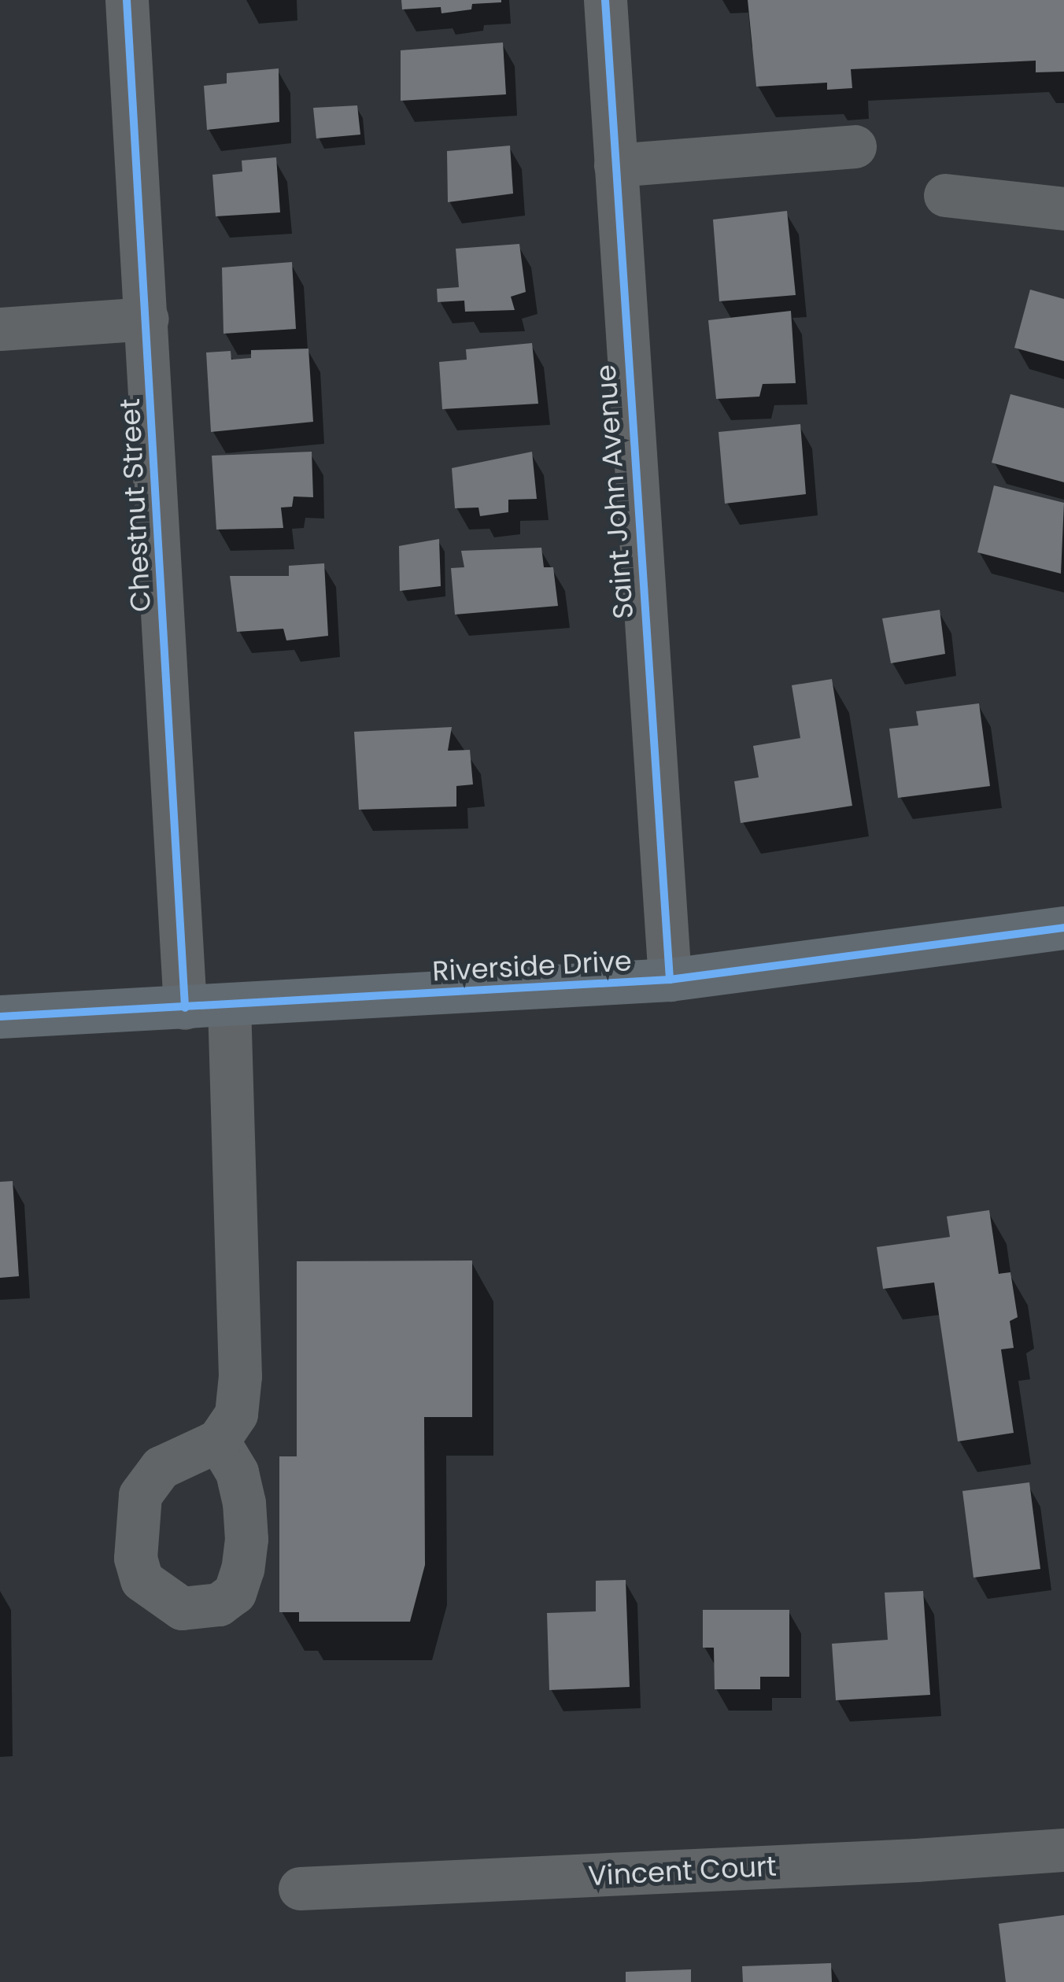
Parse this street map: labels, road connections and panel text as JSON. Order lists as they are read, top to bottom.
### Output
{
  "streets": {
    "main road": ["Riverside Drive"],
    "street": ["Saint John Avenue", "Chestnut Street", "Vincent Court"]
  },
  "crossings": [
    ["Saint John Avenue", "Riverside Drive"],
    ["Chestnut Street", "Riverside Drive"]
  ]
}
